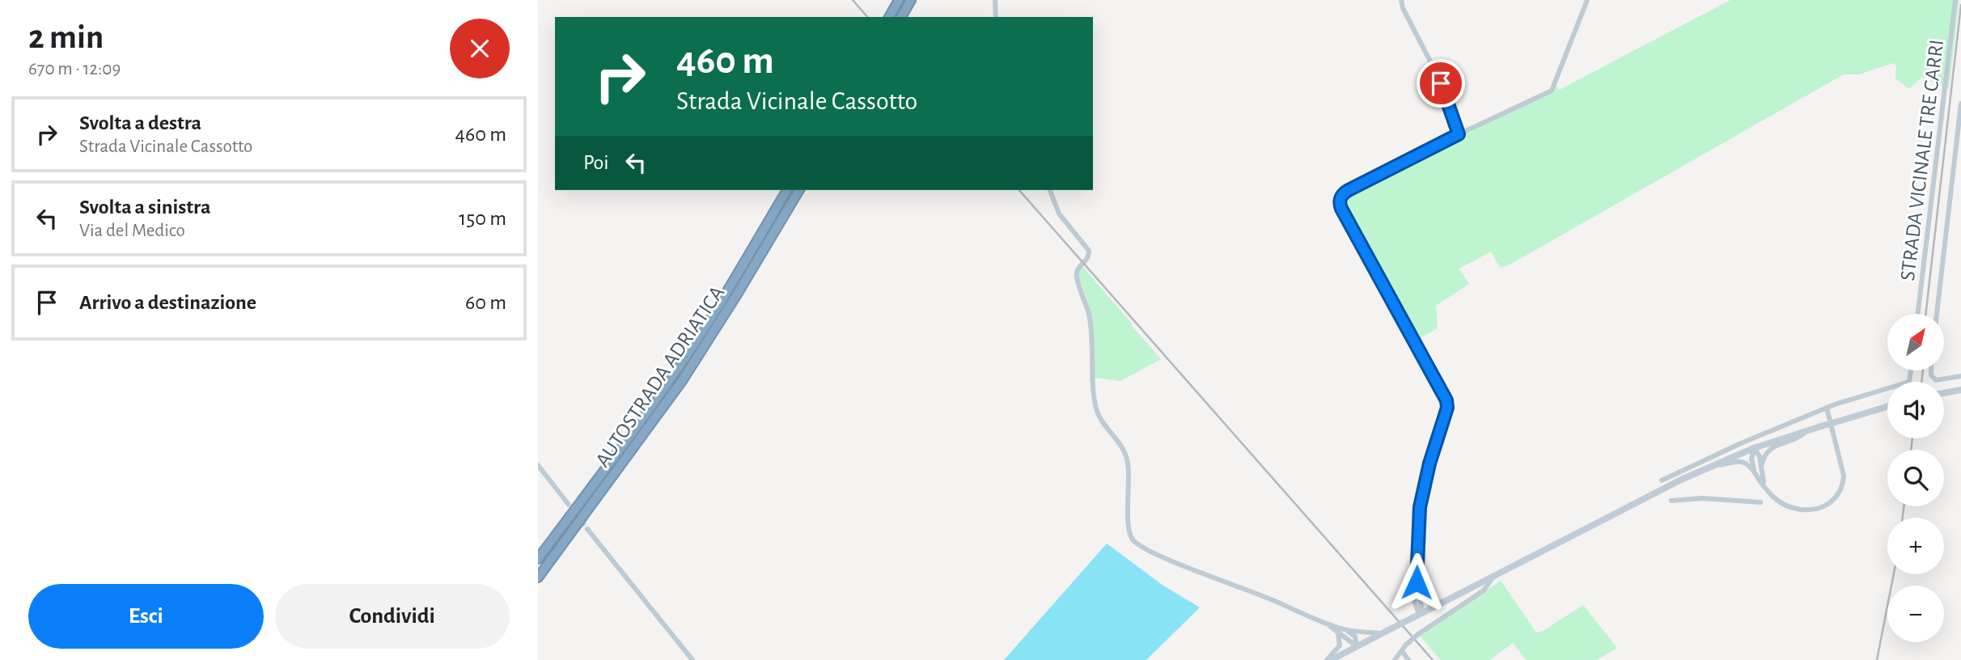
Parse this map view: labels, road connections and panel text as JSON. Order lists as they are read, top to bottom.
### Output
{
  "streets": {
    "highway": ["AUTOSTRADA ADRIATICA"],
    "street": ["STRADA VICINALE TRE CARRI"]
  },
  "north": "top right",
  "page": {
    "heading": ["2 min", "670 m · 12:09"],
    "turn": ["460 m", "Strada Vicinale Cassotto"],
    "list": [
      {
        "name": "Svolta a destra",
        "note": "Strada Vicinale Cassotto",
        "value": "460 m"
      },
      {
        "name": "Svolta a sinistra",
        "note": "Via del Medico",
        "value": "150 m"
      },
      {
        "name": "Arrivo a destinazione",
        "value": "60 m"
      }
    ],
    "then": "Poi",
    "map_buttons": ["+", "−"],
    "buttons": ["Esci", "Condividi"]
  }
}
